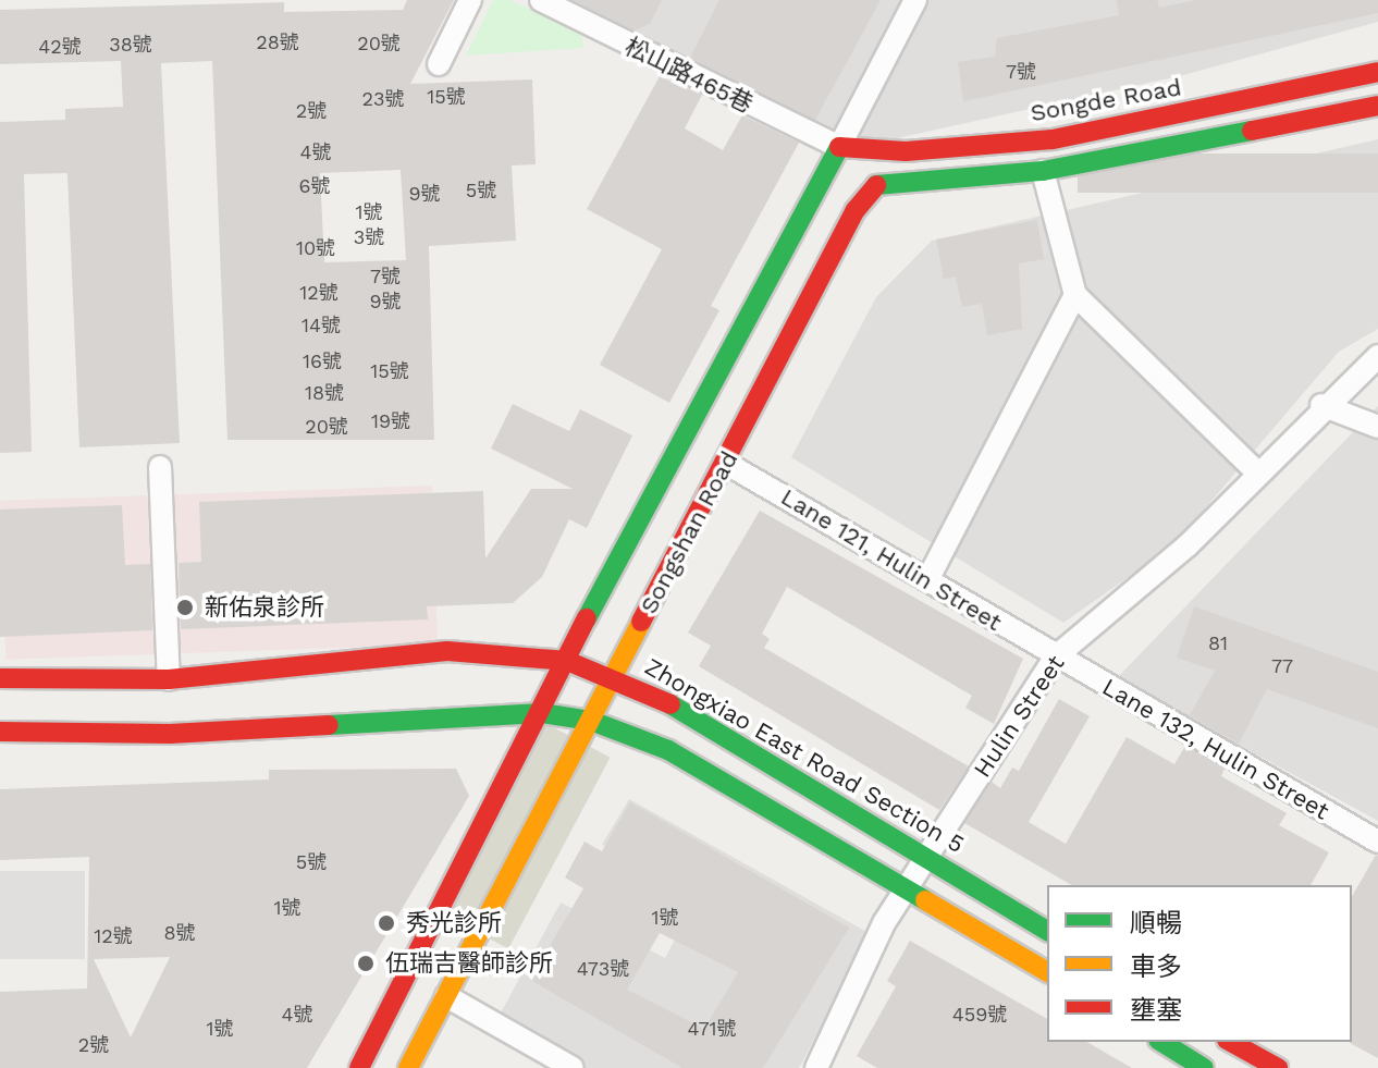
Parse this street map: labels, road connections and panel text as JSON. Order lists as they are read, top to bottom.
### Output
{
  "streets": {
    "main road": ["Songde Road", "Songshan Road", "Zhongxiao East Road Section 5"],
    "street": [
      "松山路465巷",
      "Lane 121, Hulin Street",
      "Hulin Street",
      "Lane 132, Hulin Street"
    ]
  },
  "crossings": [
    ["松山路465巷", "Songde Road"],
    ["松山路465巷", "Songshan Road"],
    ["Songde Road", "Songshan Road"],
    ["Songshan Road", "Lane 121, Hulin Street"],
    ["Songshan Road", "Zhongxiao East Road Section 5"],
    ["Lane 121, Hulin Street", "Hulin Street"],
    ["Lane 121, Hulin Street", "Lane 132, Hulin Street"],
    ["Hulin Street", "Lane 132, Hulin Street"],
    ["Hulin Street", "Zhongxiao East Road Section 5"]
  ],
  "places": ["新佑泉診所", "秀光診所", "伍瑞吉醫師診所"],
  "house_numbers": [
    "28號",
    "20號",
    "38號",
    "42號",
    "7號",
    "15號",
    "23號",
    "2號",
    "4號",
    "6號",
    "5號",
    "9號",
    "1號",
    "3號",
    "10號",
    "7號",
    "12號",
    "9號",
    "14號",
    "16號",
    "15號",
    "18號",
    "19號",
    "20號",
    "81",
    "77",
    "5號",
    "1號",
    "1號",
    "8號",
    "12號",
    "473號",
    "4號",
    "459號",
    "1號",
    "471號",
    "2號"
  ],
  "legend": ["順暢", "車多", "壅塞"]
}
